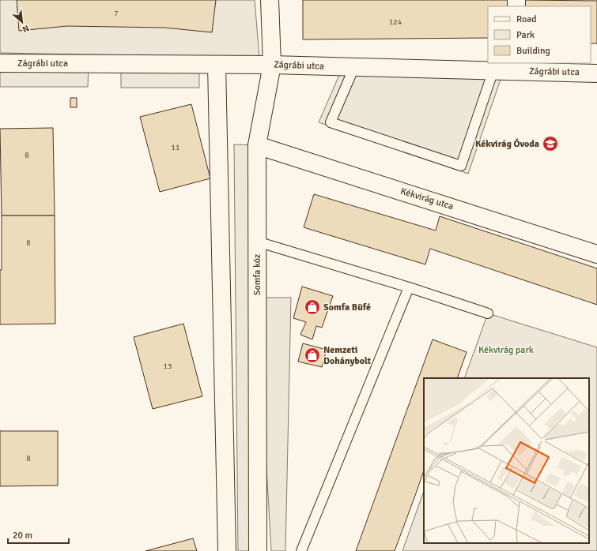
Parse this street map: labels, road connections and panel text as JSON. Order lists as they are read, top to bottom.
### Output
{
  "streets": {
    "street": ["Zágrábi utca", "Kékvirág utca", "Somfa köz"]
  },
  "crossings": [
    ["Zágrábi utca", "Somfa köz"],
    ["Kékvirág utca", "Somfa köz"]
  ],
  "parks": ["Kékvirág park"],
  "places": {
    "school or university": ["Kékvirág Óvoda"],
    "shop": ["Somfa Büfé", "Nemzeti Dohánybolt"]
  },
  "house_numbers": [
    "7",
    "124",
    "11",
    "8",
    "8",
    "13",
    "8"
  ],
  "legend": ["Road", "Park", "Building"],
  "scale_bar": "20 m",
  "north": "bottom right"
}
